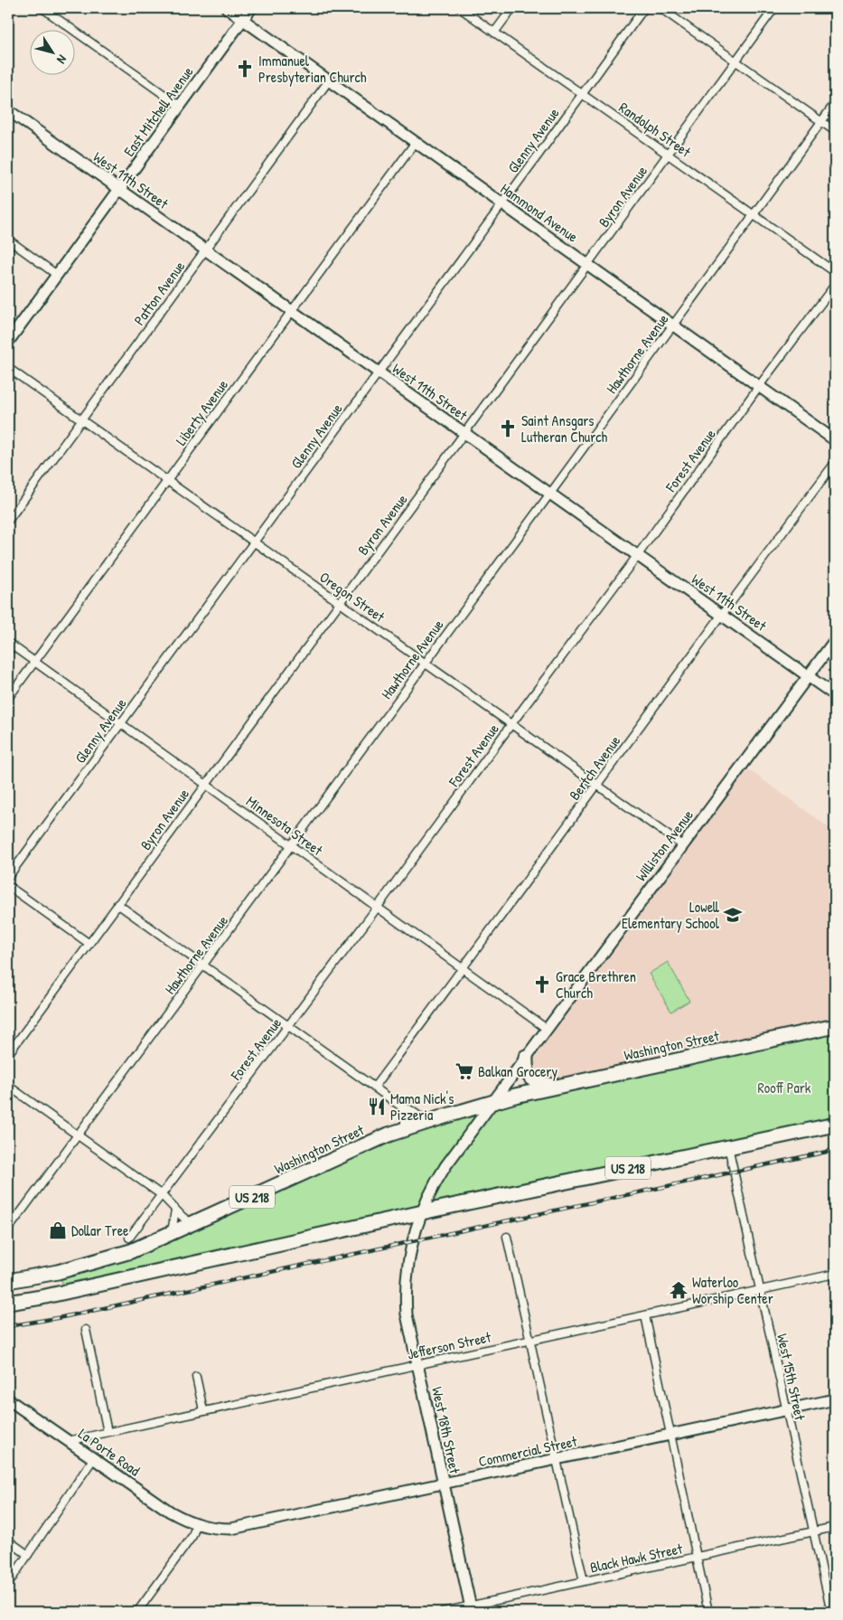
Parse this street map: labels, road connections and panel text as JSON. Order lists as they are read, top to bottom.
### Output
{
  "streets": {
    "highway": ["Washington Street", "US 218"],
    "main road": [
      "East Mitchell Avenue",
      "West 11th Street",
      "Hammond Avenue",
      "Williston Avenue",
      "West 18th Street",
      "Commercial Street",
      "La Porte Road"
    ],
    "street": [
      "Randolph Street",
      "Glenny Avenue",
      "Byron Avenue",
      "Patton Avenue",
      "Hawthorne Avenue",
      "Liberty Avenue",
      "Forest Avenue",
      "Oregon Street",
      "Bertch Avenue",
      "Minnesota Street",
      "Jefferson Street",
      "West 15th Street",
      "Black Hawk Street"
    ]
  },
  "crossings": [
    ["East Mitchell Avenue", "West 11th Street"],
    ["East Mitchell Avenue", "Hammond Avenue"],
    ["Randolph Street", "Glenny Avenue"],
    ["Randolph Street", "Byron Avenue"],
    ["Randolph Street", "Hawthorne Avenue"],
    ["Glenny Avenue", "West 11th Street"],
    ["Glenny Avenue", "Hammond Avenue"],
    ["Glenny Avenue", "Oregon Street"],
    ["Glenny Avenue", "Minnesota Street"],
    ["West 11th Street", "Byron Avenue"],
    ["West 11th Street", "Patton Avenue"],
    ["West 11th Street", "Hawthorne Avenue"],
    ["West 11th Street", "Liberty Avenue"],
    ["West 11th Street", "Forest Avenue"],
    ["West 11th Street", "Bertch Avenue"],
    ["West 11th Street", "Williston Avenue"],
    ["Byron Avenue", "Hammond Avenue"],
    ["Byron Avenue", "Oregon Street"],
    ["Byron Avenue", "Minnesota Street"],
    ["Hammond Avenue", "Patton Avenue"],
    ["Hammond Avenue", "Hawthorne Avenue"],
    ["Hammond Avenue", "Liberty Avenue"],
    ["Hammond Avenue", "Forest Avenue"],
    ["Patton Avenue", "Oregon Street"],
    ["Hawthorne Avenue", "Oregon Street"],
    ["Hawthorne Avenue", "Minnesota Street"],
    ["Liberty Avenue", "Oregon Street"],
    ["Liberty Avenue", "Minnesota Street"],
    ["Forest Avenue", "Oregon Street"],
    ["Forest Avenue", "Minnesota Street"],
    ["Oregon Street", "Bertch Avenue"],
    ["Oregon Street", "Williston Avenue"],
    ["Bertch Avenue", "Minnesota Street"],
    ["Minnesota Street", "Williston Avenue"],
    ["Williston Avenue", "Washington Street"],
    ["Williston Avenue", "US 218"],
    ["Williston Avenue", "West 18th Street"],
    ["US 218", "West 15th Street"],
    ["Jefferson Street", "West 15th Street"],
    ["Jefferson Street", "West 18th Street"],
    ["Jefferson Street", "La Porte Road"],
    ["West 15th Street", "Commercial Street"],
    ["West 15th Street", "Black Hawk Street"],
    ["West 18th Street", "Commercial Street"],
    ["West 18th Street", "Black Hawk Street"],
    ["Commercial Street", "La Porte Road"]
  ],
  "parks": ["Rooff Park"],
  "places": {
    "church": ["Immanuel Presbyterian Church", "Saint Ansgars Lutheran Church", "Grace Brethren Church"],
    "school or university": ["Lowell Elementary School"],
    "supermarket": ["Balkan Grocery"],
    "restaurant": ["Mama Nick's Pizzeria"],
    "shop": ["Dollar Tree"],
    "temple": ["Waterloo Worship Center"]
  },
  "north": "bottom right"
}
